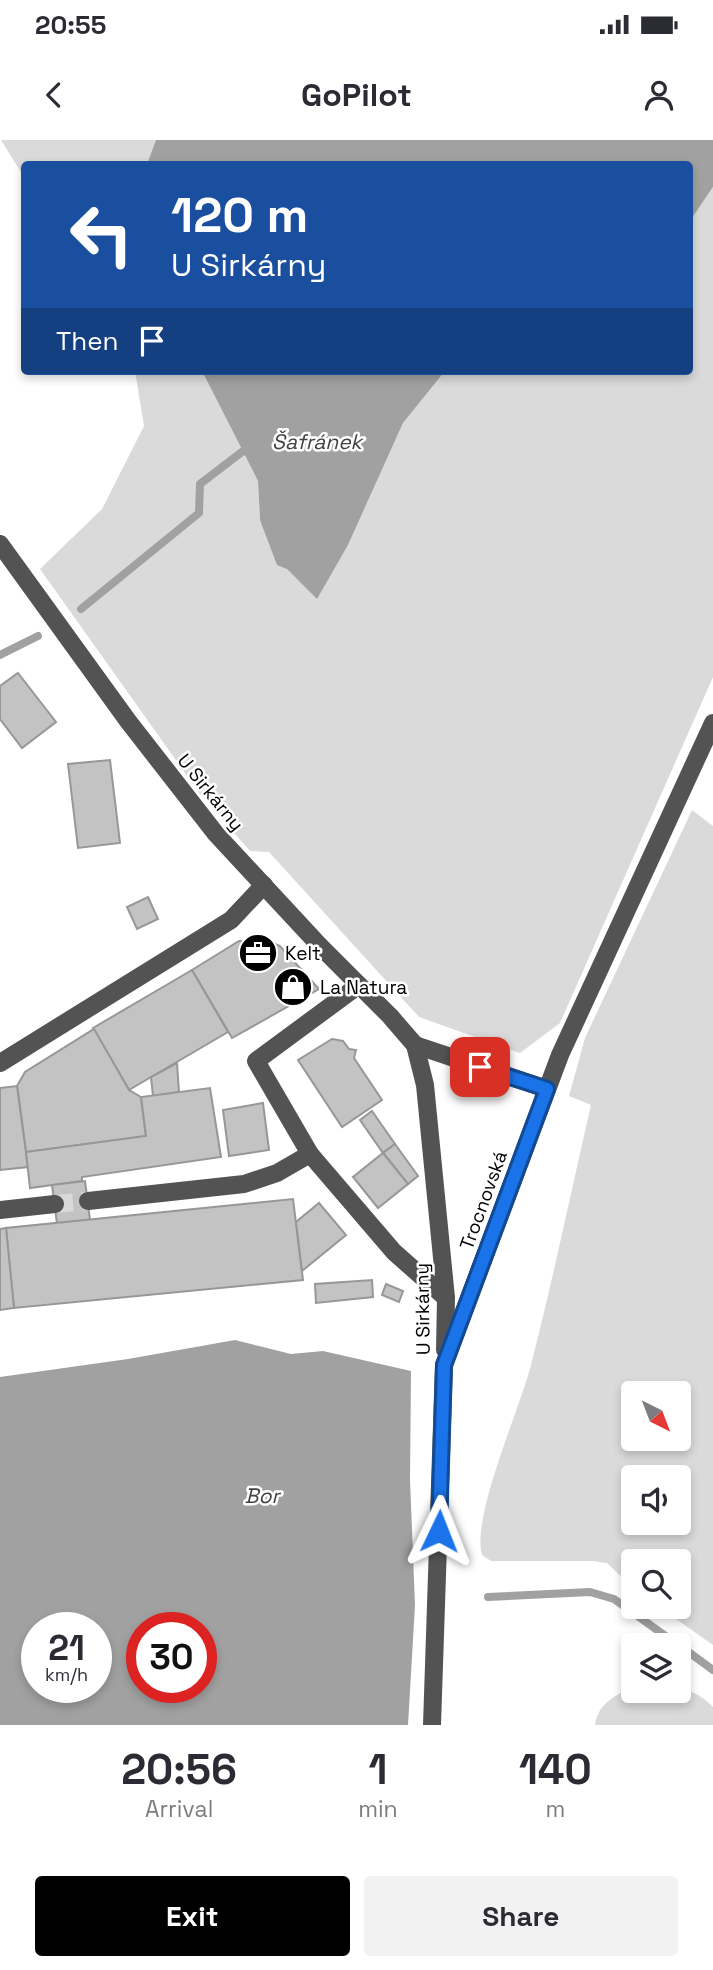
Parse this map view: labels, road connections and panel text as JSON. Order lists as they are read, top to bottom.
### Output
{
  "streets": {
    "street": ["U Sirkárny", "Trocnovská"]
  },
  "crossings": [
    ["U Sirkárny", "Trocnovská"]
  ],
  "water": ["Šafránek", "Bor"],
  "places": {
    "office": ["Kelt"],
    "shop": ["La Natura"]
  },
  "north": "bottom right",
  "page": {
    "status": "20:55",
    "header": "GoPilot",
    "turn": ["120 m", "U Sirkárny"],
    "then": "Then",
    "speed": "21 km/h",
    "limit": "30",
    "eta": [
      "20:56",
      "Arrival",
      "1",
      "min",
      "140",
      "m"
    ],
    "buttons": ["Exit", "Share"]
  }
}
